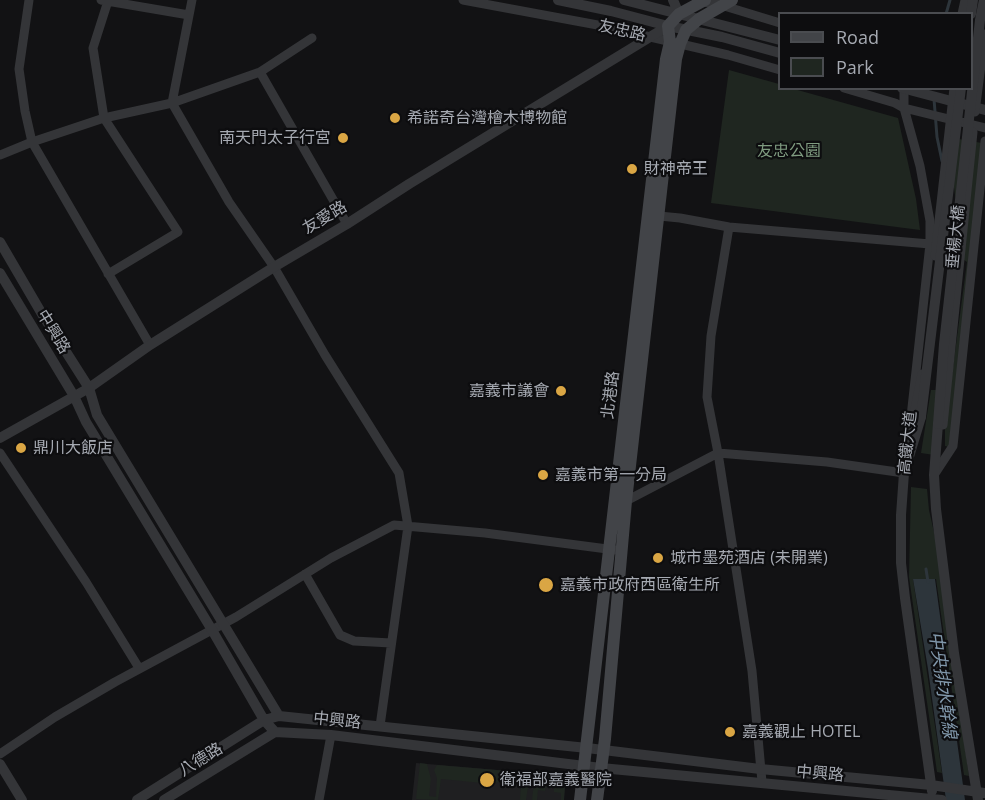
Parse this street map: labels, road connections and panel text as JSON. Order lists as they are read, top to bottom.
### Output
{
  "streets": {
    "main road": ["北港路"],
    "street": [
      "友忠路",
      "友愛路",
      "垂楊大橋",
      "中興路",
      "高鐵大道",
      "八德路"
    ]
  },
  "crossings": [
    ["友忠路", "友愛路"],
    ["友忠路", "北港路"],
    ["友愛路", "中興路"],
    ["友愛路", "北港路"],
    ["垂楊大橋", "高鐵大道"],
    ["中興路", "北港路"],
    ["中興路", "高鐵大道"],
    ["中興路", "八德路"]
  ],
  "water": ["中央排水幹線"],
  "parks": ["友忠公園"],
  "places": [
    "希諾奇台灣檜木博物館",
    "南天門太子行宮",
    "財神帝王",
    "嘉義市議會",
    "鼎川大飯店",
    "嘉義市第一分局",
    "城市墨苑酒店 (未開業)",
    "嘉義市政府西區衛生所",
    "嘉義觀止 HOTEL",
    "衛福部嘉義醫院"
  ],
  "legend": ["Road", "Park"]
}
